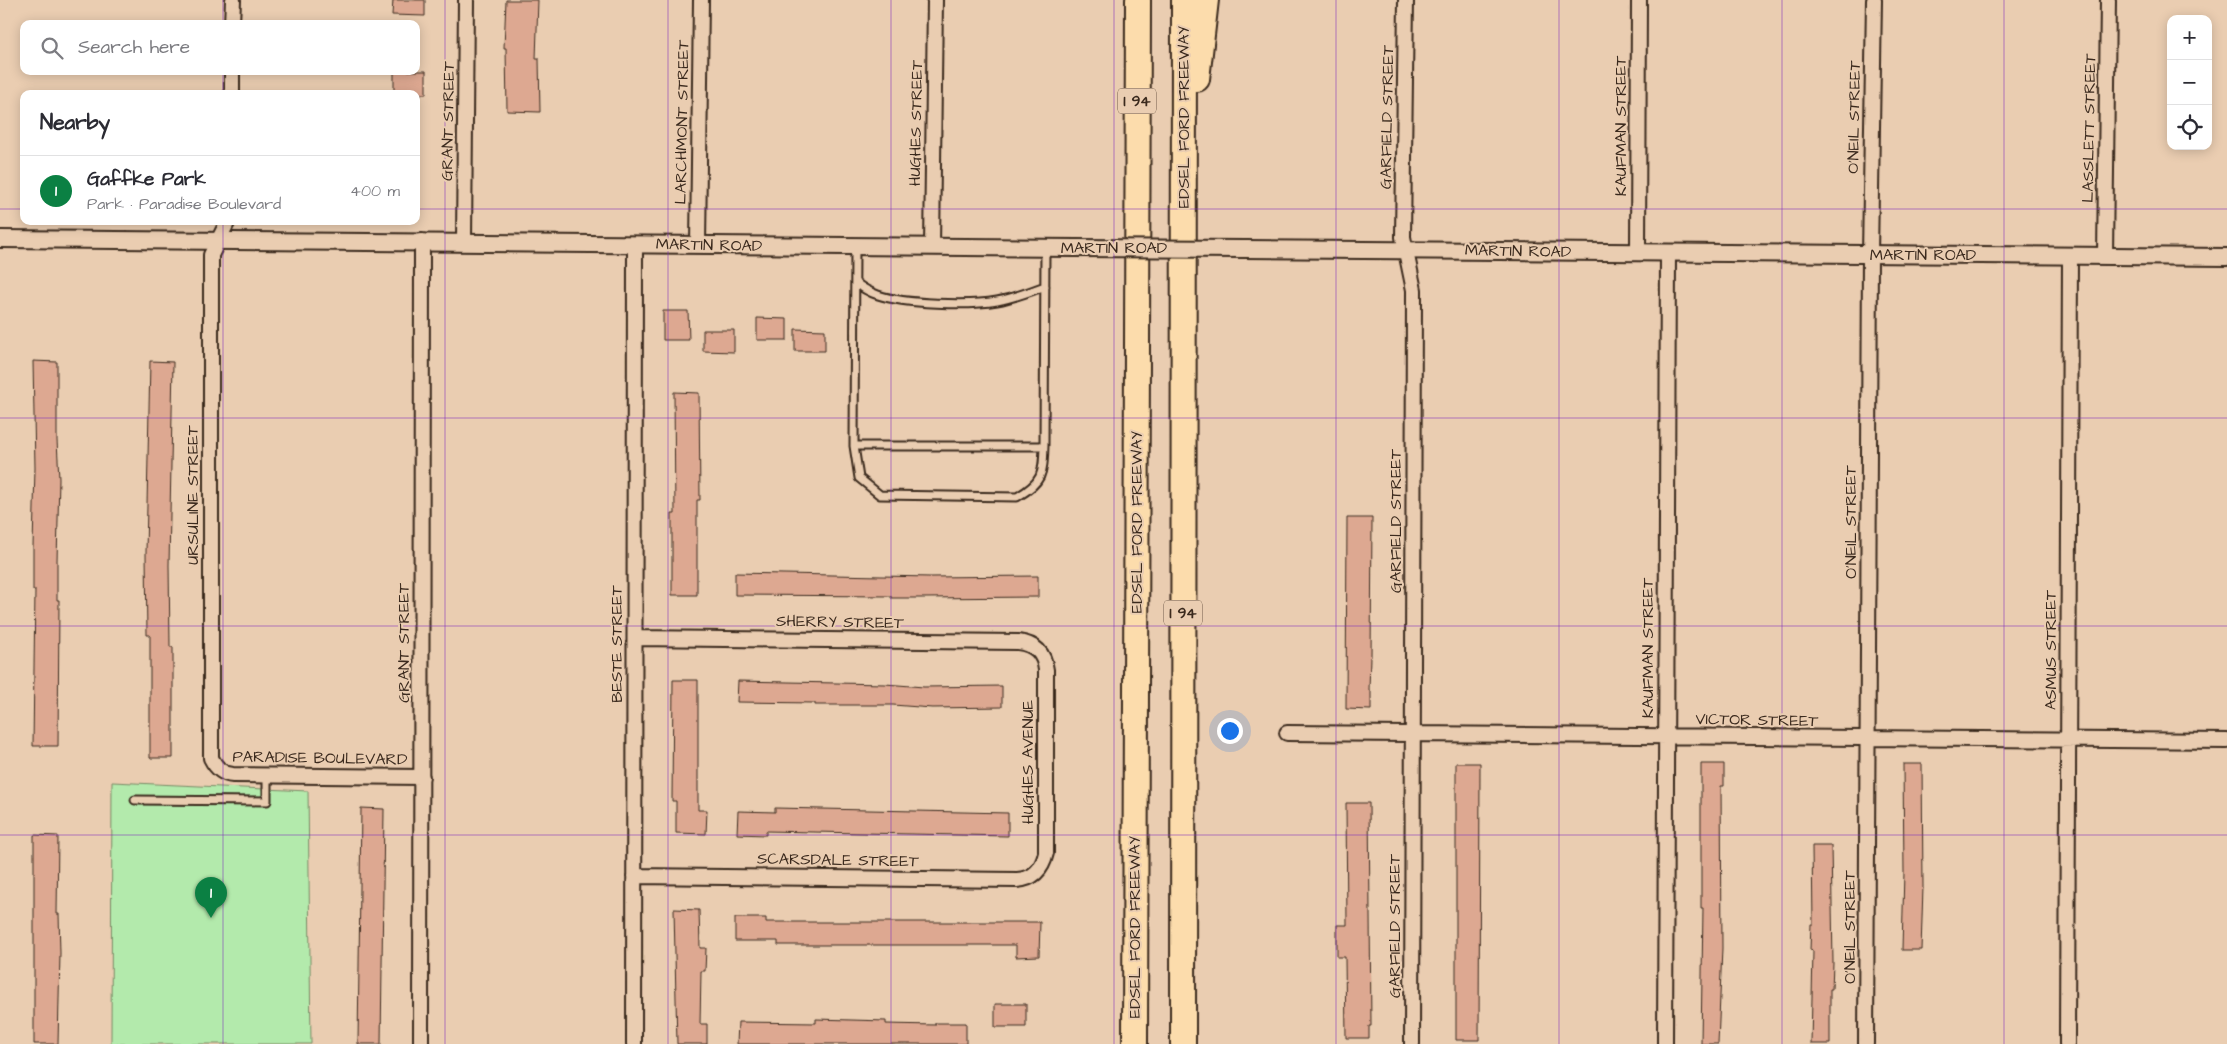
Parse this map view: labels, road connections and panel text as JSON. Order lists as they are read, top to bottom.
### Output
{
  "streets": {
    "highway": ["I 94", "EDSEL FORD FREEWAY"],
    "street": [
      "GARFIELD STREET",
      "O'NEIL STREET",
      "GRANT STREET",
      "LARCHMONT STREET",
      "HUGHES STREET",
      "KAUFMAN STREET",
      "LASSLETT STREET",
      "MARTIN ROAD",
      "URSULINE STREET",
      "SHERRY STREET",
      "BESTE STREET",
      "ASMUS STREET",
      "VICTOR STREET",
      "PARADISE BOULEVARD",
      "HUGHES AVENUE",
      "SCARSDALE STREET"
    ]
  },
  "crossings": [
    ["GARFIELD STREET", "MARTIN ROAD"],
    ["GARFIELD STREET", "VICTOR STREET"],
    ["O'NEIL STREET", "MARTIN ROAD"],
    ["O'NEIL STREET", "VICTOR STREET"],
    ["GRANT STREET", "MARTIN ROAD"],
    ["GRANT STREET", "PARADISE BOULEVARD"],
    ["LARCHMONT STREET", "MARTIN ROAD"],
    ["HUGHES STREET", "MARTIN ROAD"],
    ["KAUFMAN STREET", "MARTIN ROAD"],
    ["KAUFMAN STREET", "VICTOR STREET"],
    ["LASSLETT STREET", "MARTIN ROAD"],
    ["MARTIN ROAD", "URSULINE STREET"],
    ["MARTIN ROAD", "BESTE STREET"],
    ["MARTIN ROAD", "ASMUS STREET"],
    ["URSULINE STREET", "PARADISE BOULEVARD"],
    ["SHERRY STREET", "BESTE STREET"],
    ["SHERRY STREET", "HUGHES AVENUE"],
    ["BESTE STREET", "SCARSDALE STREET"],
    ["ASMUS STREET", "VICTOR STREET"],
    ["HUGHES AVENUE", "SCARSDALE STREET"]
  ],
  "page": {
    "map_buttons": ["+", "−"],
    "search": "Search here",
    "heading": "Nearby",
    "list": [
      {
        "mark": "1",
        "name": "Gaffke Park",
        "note": "Park · Paradise Boulevard",
        "value": "400 m"
      }
    ],
    "pins": "1"
  }
}
